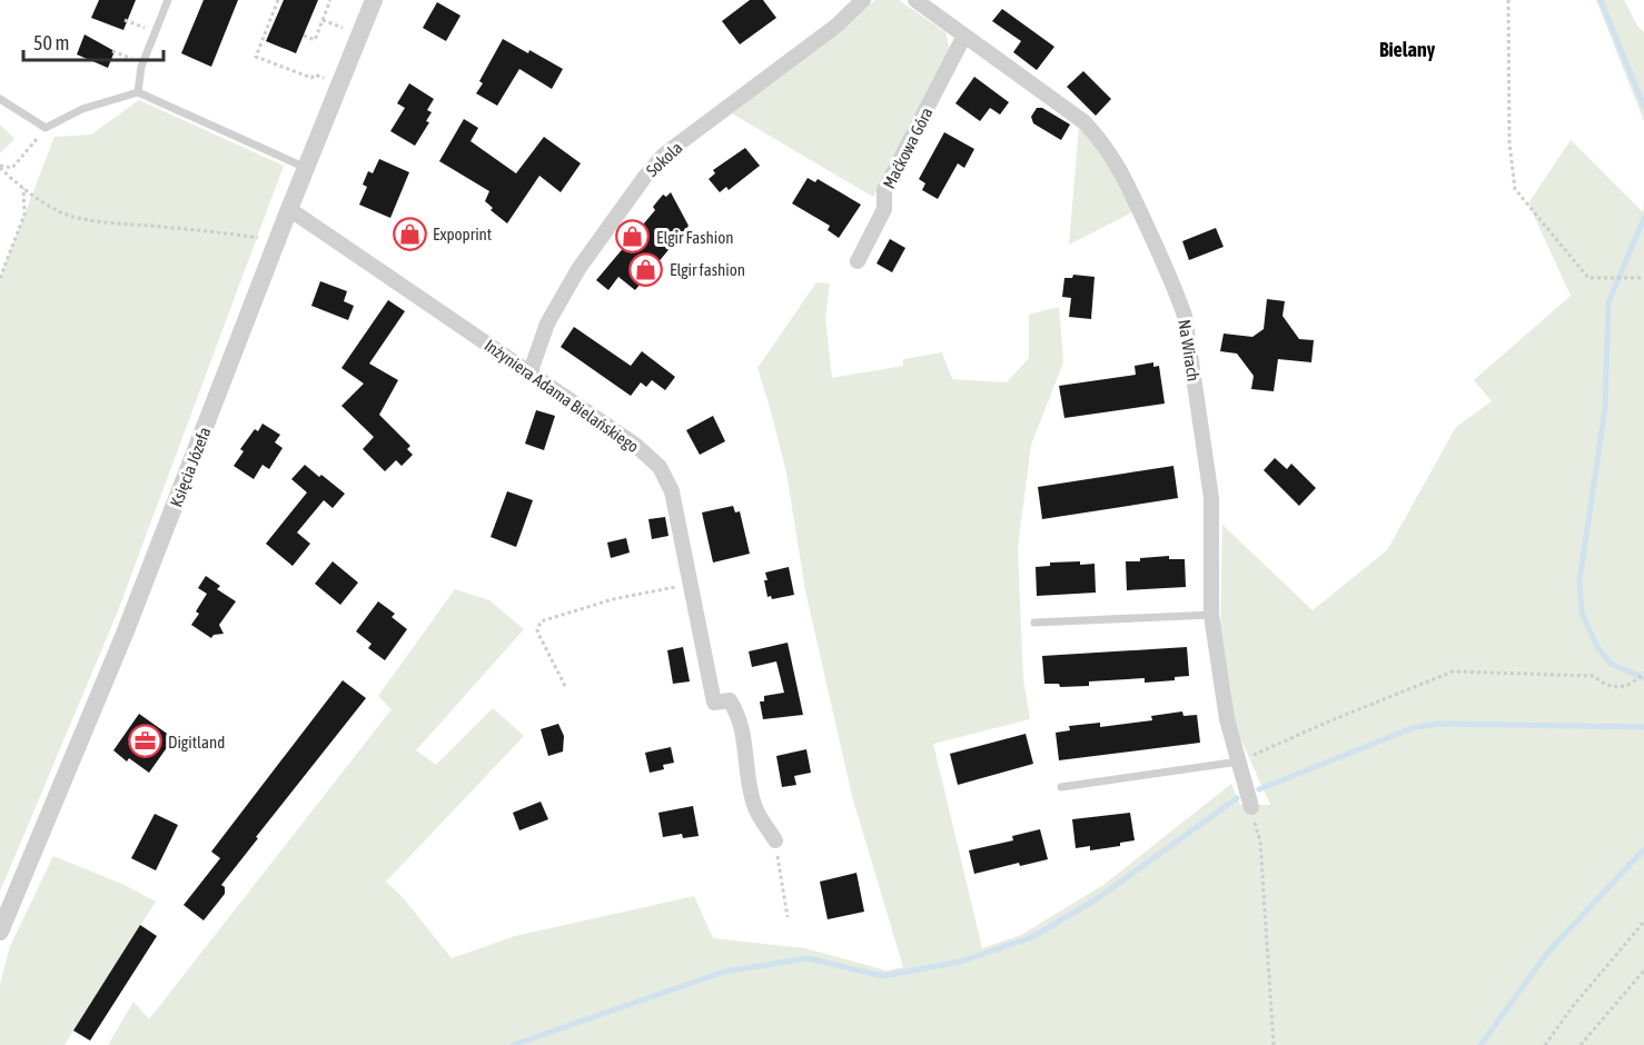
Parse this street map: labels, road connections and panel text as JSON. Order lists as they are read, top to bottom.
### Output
{
  "streets": {
    "street": [
      "Maćkowa Góra",
      "Sokola",
      "Na Wirach",
      "Inżyniera Adama Bielańskiego",
      "Księcia Józefa"
    ]
  },
  "crossings": [
    ["Maćkowa Góra", "Na Wirach"],
    ["Sokola", "Inżyniera Adama Bielańskiego"],
    ["Inżyniera Adama Bielańskiego", "Księcia Józefa"]
  ],
  "districts": ["Bielany"],
  "places": {
    "shop": ["Expoprint", "Elgir Fashion", "Elgir fashion"],
    "office": ["Digitland"]
  },
  "scale_bar": "50 m"
}
